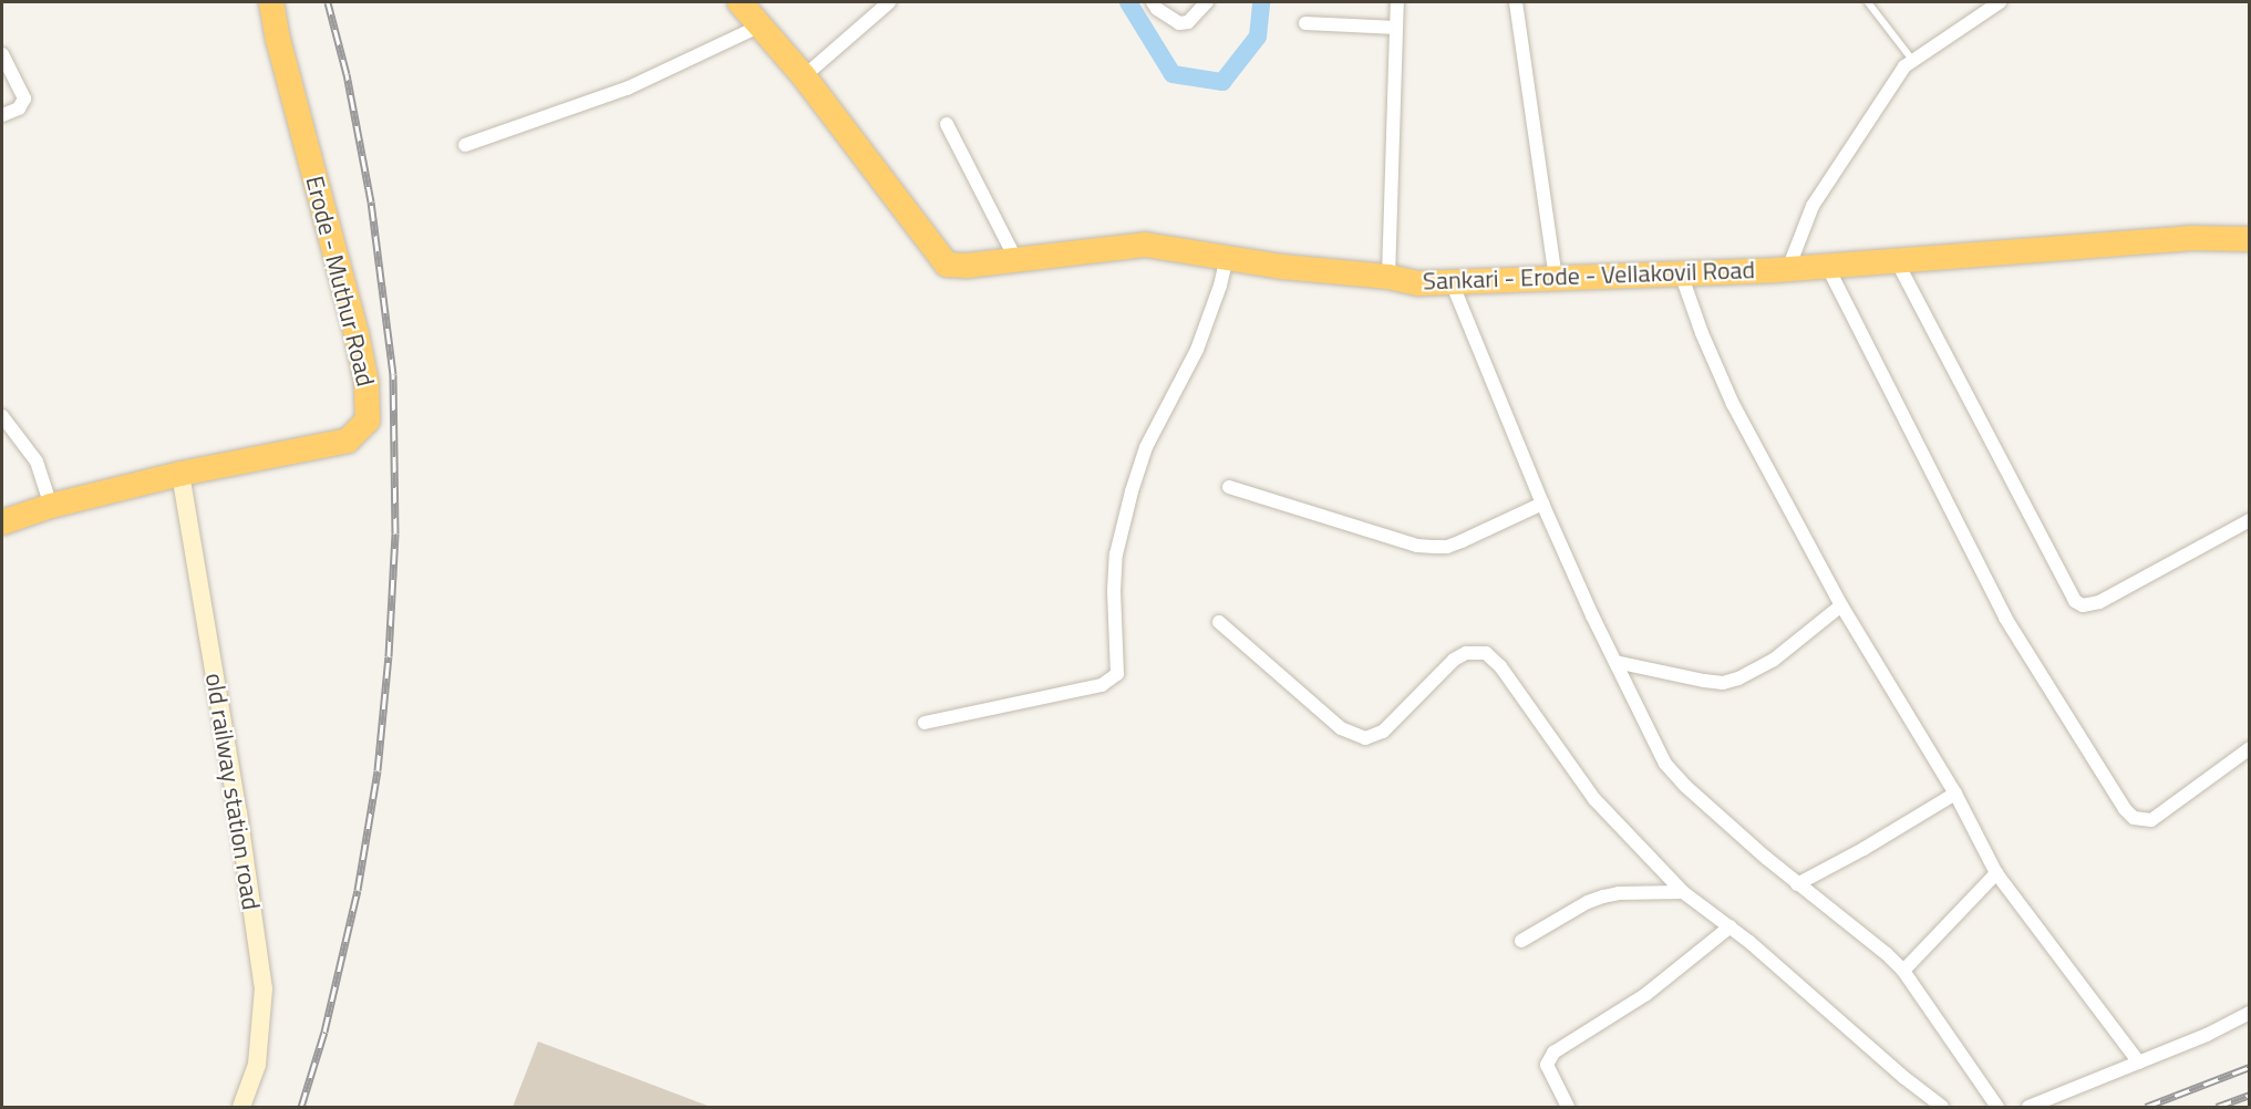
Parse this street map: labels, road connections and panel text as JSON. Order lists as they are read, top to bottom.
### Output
{
  "streets": {
    "highway": ["Sankari - Erode - Vellakovil Road", "Erode - Muthur Road"],
    "street": ["old railway station road"]
  },
  "crossings": [
    ["Erode - Muthur Road", "old railway station road"]
  ]
}
